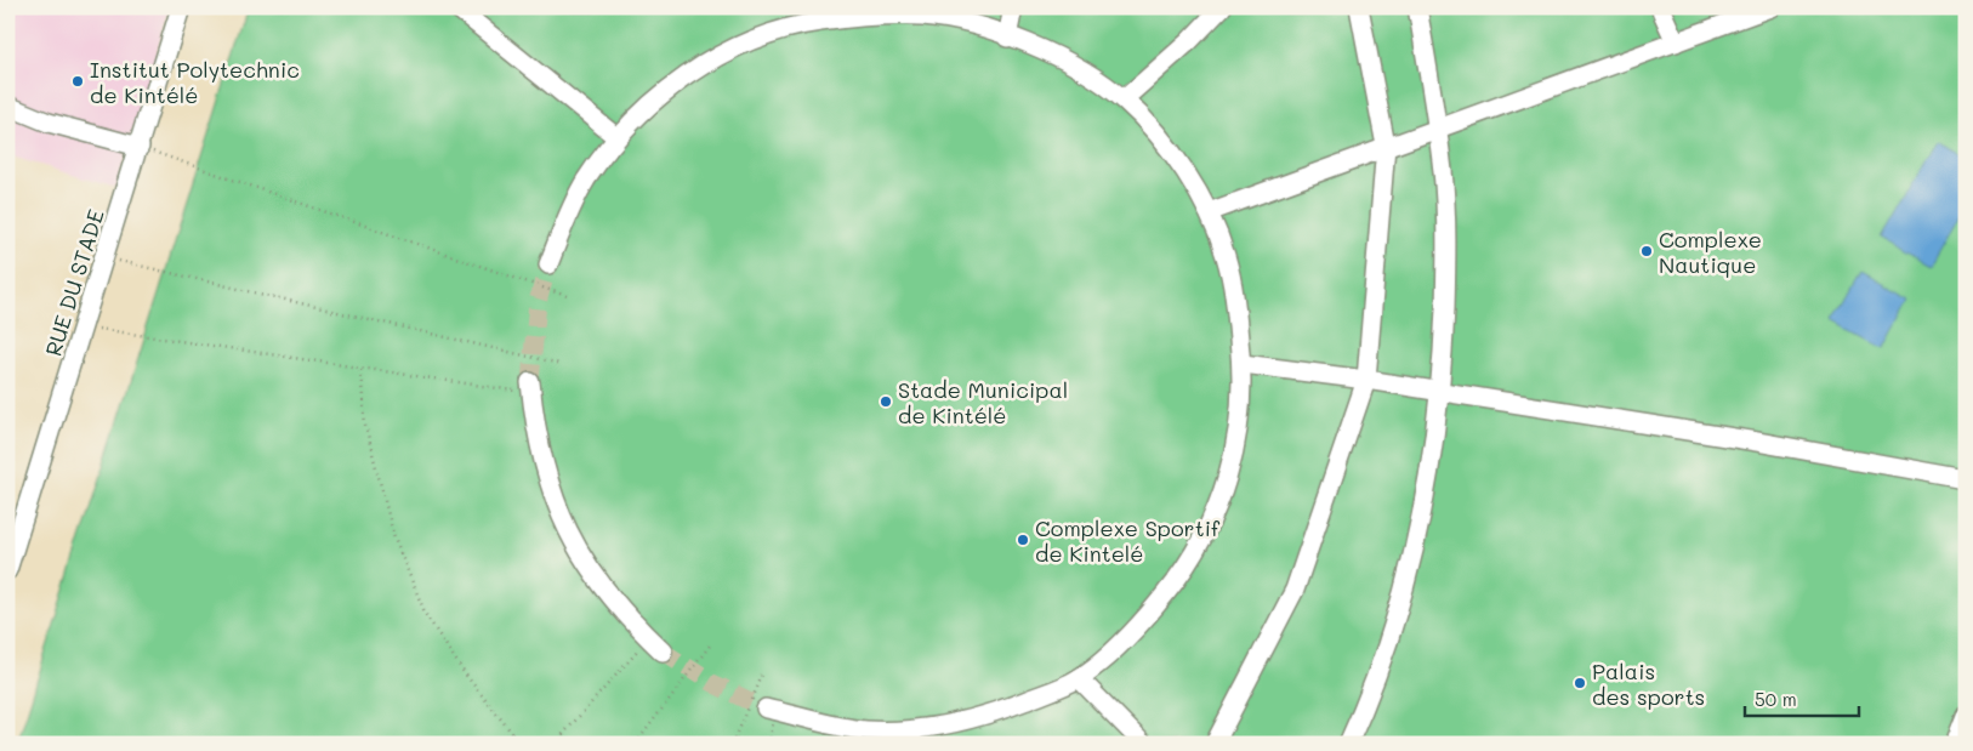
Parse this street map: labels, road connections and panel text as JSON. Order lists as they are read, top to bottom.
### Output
{
  "streets": {
    "street": ["RUE DU STADE"]
  },
  "places": [
    "Institut Polytechnic de Kintélé",
    "Complexe Nautique",
    "Stade Municipal de Kintélé",
    "Complexe Sportif de Kintelé",
    "Palais des sports"
  ],
  "scale_bar": "50 m"
}
